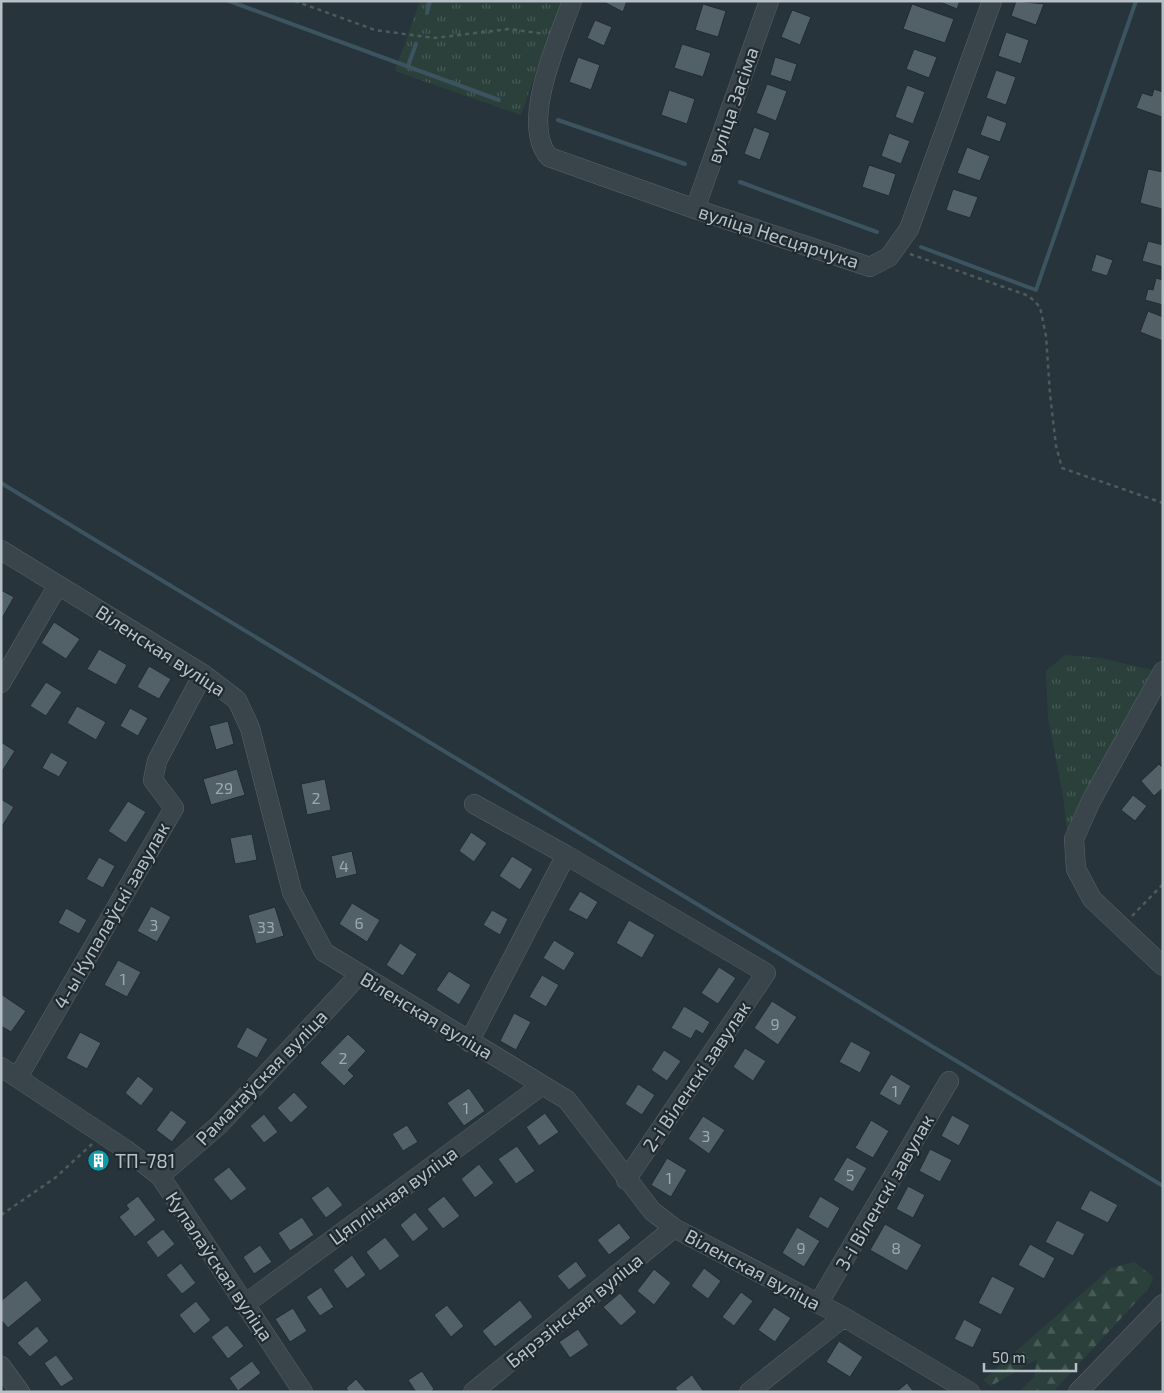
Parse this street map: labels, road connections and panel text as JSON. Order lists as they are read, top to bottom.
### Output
{
  "streets": {
    "street": [
      "вуліца Засіма",
      "вуліца Несцярчука",
      "Віленская вуліца",
      "4-ы Купалаўскі завулак",
      "2-і Віленскі завулак",
      "Раманаўская вуліца",
      "3-і Віленскі завулак",
      "Цяплічная вуліца",
      "Купалаўская вуліца",
      "Бярэзінская вуліца"
    ]
  },
  "crossings": [
    ["вуліца Засіма", "вуліца Несцярчука"],
    ["Віленская вуліца", "4-ы Купалаўскі завулак"],
    ["Віленская вуліца", "2-і Віленскі завулак"],
    ["Віленская вуліца", "Раманаўская вуліца"],
    ["Віленская вуліца", "3-і Віленскі завулак"],
    ["Віленская вуліца", "Цяплічная вуліца"],
    ["Віленская вуліца", "Бярэзінская вуліца"],
    ["4-ы Купалаўскі завулак", "Купалаўская вуліца"],
    ["Раманаўская вуліца", "Купалаўская вуліца"],
    ["Цяплічная вуліца", "Купалаўская вуліца"]
  ],
  "places": {
    "building": ["ТП-781"]
  },
  "house_numbers": [
    "29",
    "2",
    "4",
    "6",
    "3",
    "33",
    "1",
    "9",
    "2",
    "1",
    "1",
    "3",
    "5",
    "1",
    "9",
    "8"
  ],
  "scale_bar": "50 m"
}
